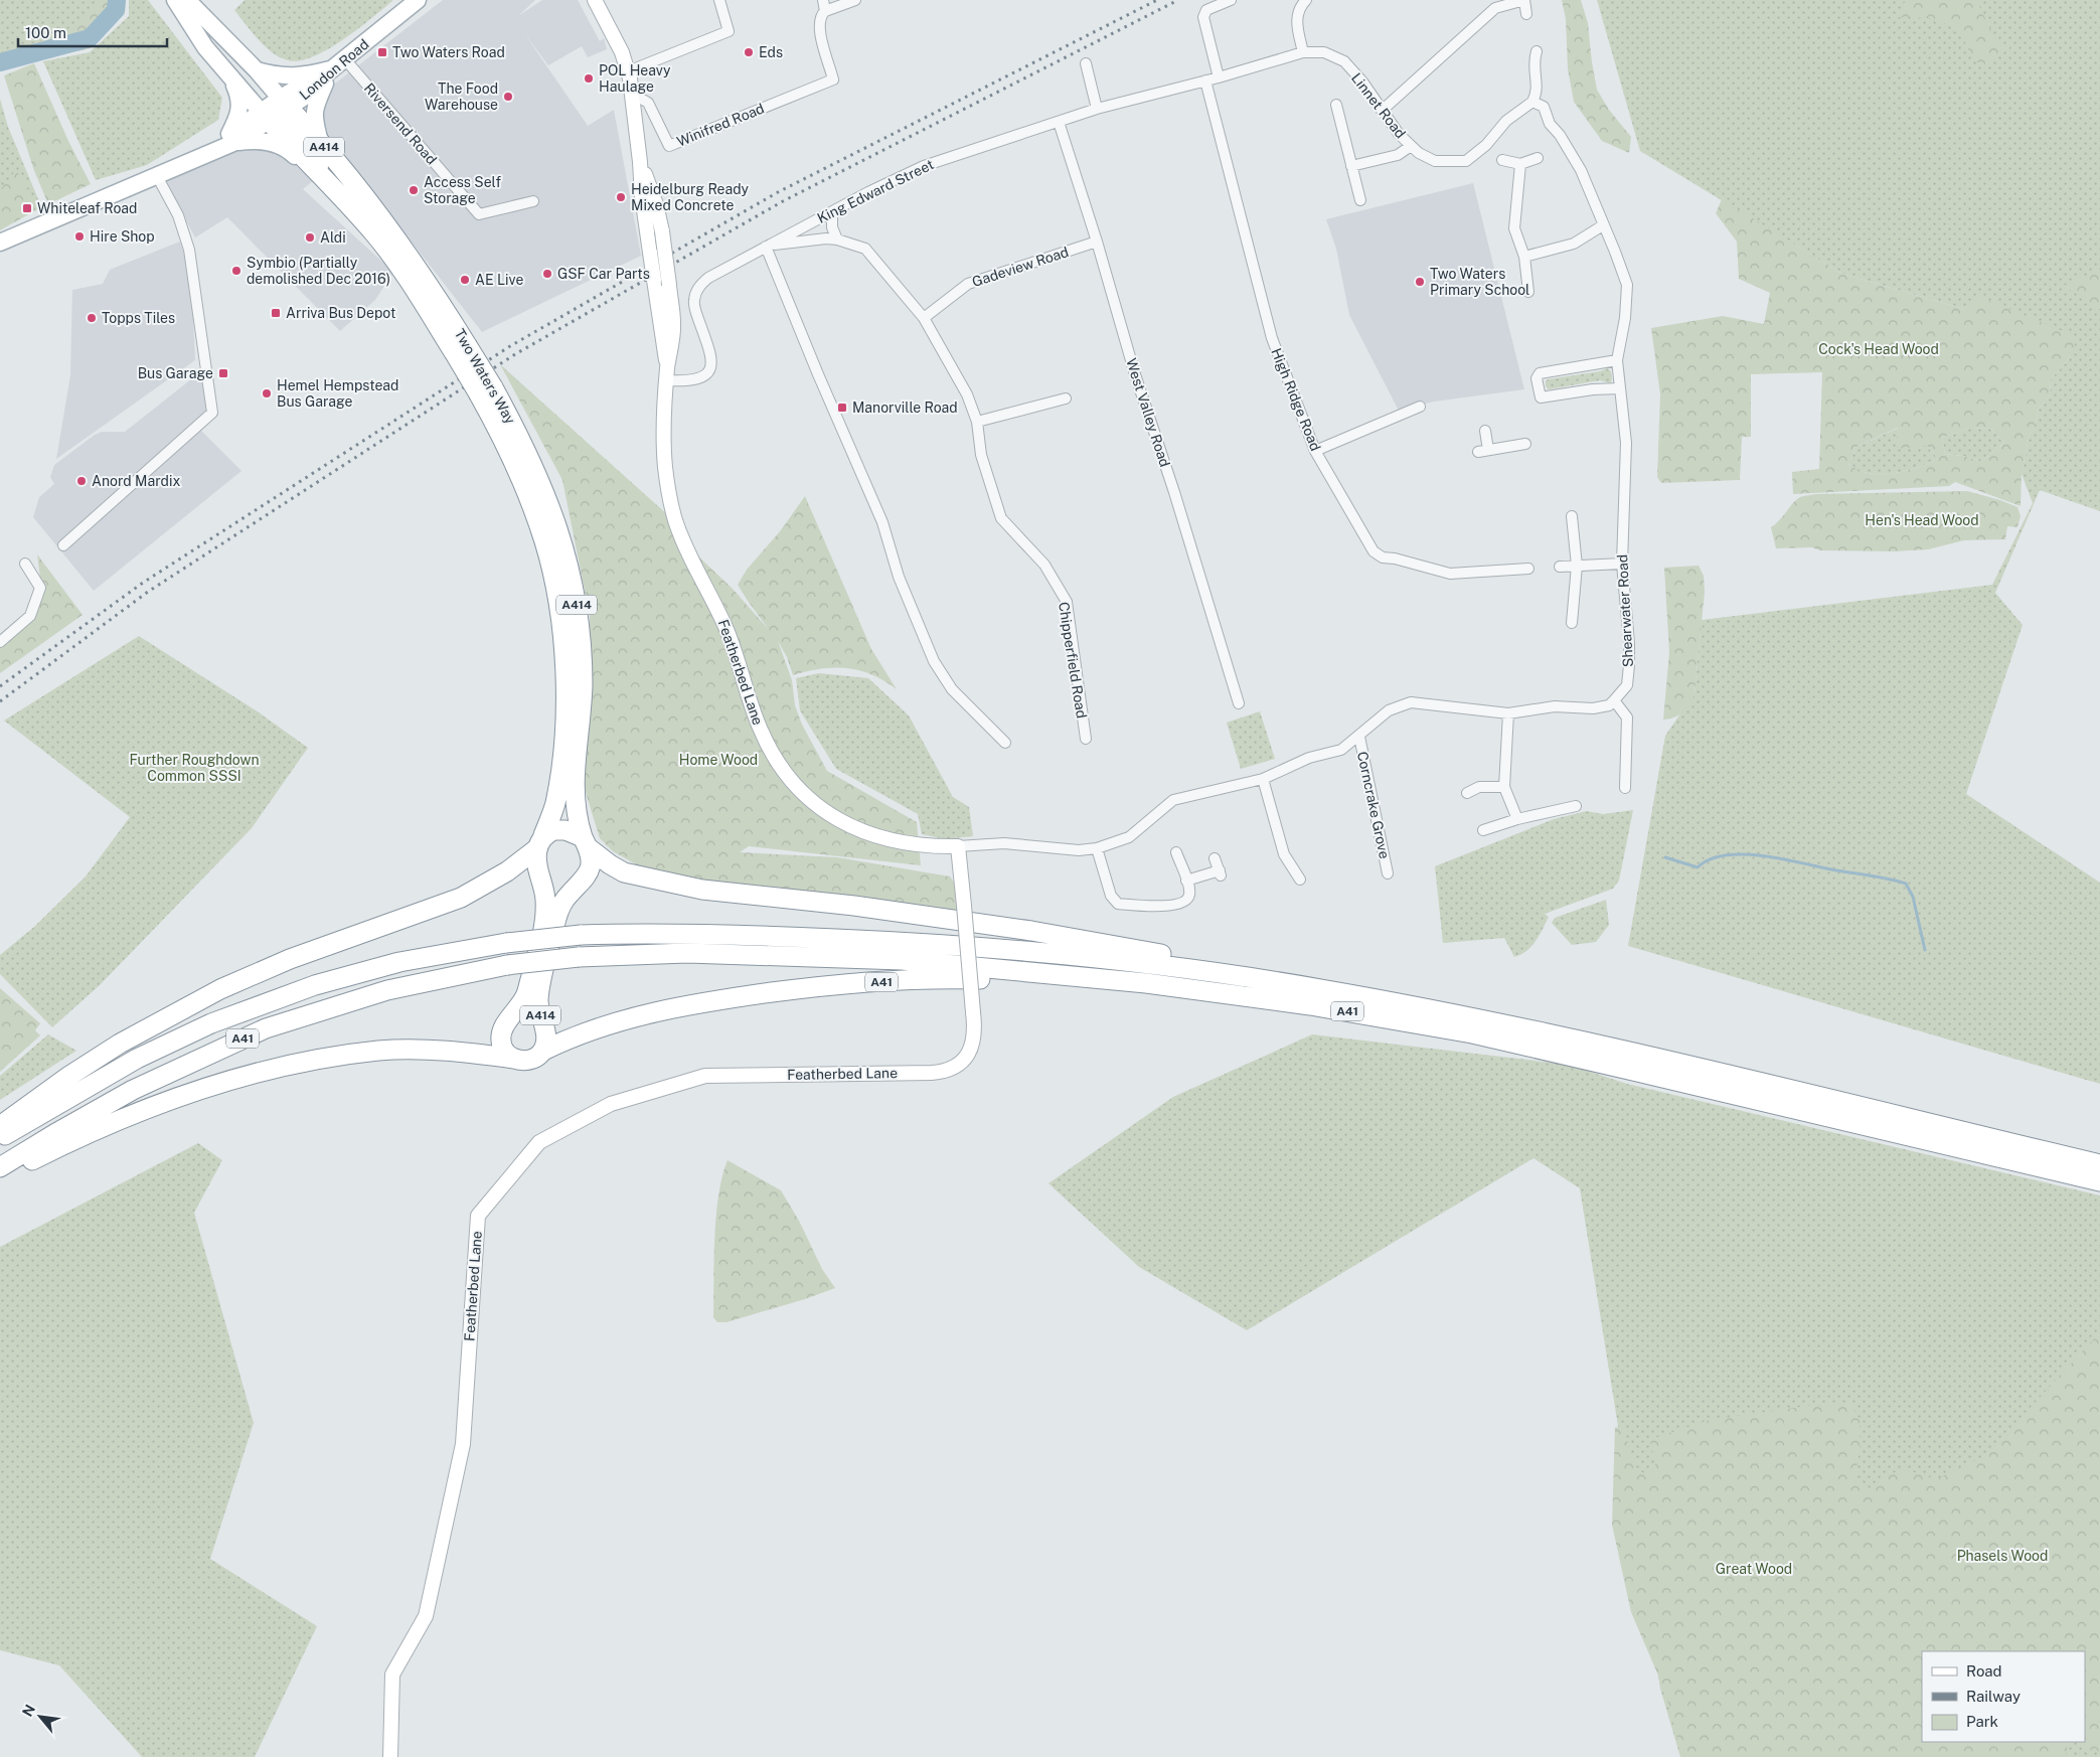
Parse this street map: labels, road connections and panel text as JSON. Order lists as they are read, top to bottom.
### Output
{
  "streets": {
    "highway": ["A414", "Two Waters Way", "A41"],
    "main road": ["London Road"],
    "street": [
      "Linnet Road",
      "Riversend Road",
      "Winifred Road",
      "King Edward Street",
      "Gadeview Road",
      "High Ridge Road",
      "West Valley Road",
      "Shearwater Road",
      "Chipperfield Road",
      "Featherbed Lane",
      "Corncrake Grove"
    ]
  },
  "crossings": [
    ["London Road", "Riversend Road"],
    ["London Road", "Two Waters Way"],
    ["Linnet Road", "King Edward Street"],
    ["Linnet Road", "Shearwater Road"],
    ["Winifred Road", "Featherbed Lane"],
    ["A414", "Two Waters Way"],
    ["A414", "A41"],
    ["King Edward Street", "High Ridge Road"],
    ["King Edward Street", "West Valley Road"],
    ["King Edward Street", "Chipperfield Road"],
    ["King Edward Street", "Featherbed Lane"],
    ["Gadeview Road", "West Valley Road"],
    ["Gadeview Road", "Chipperfield Road"]
  ],
  "parks": [
    "Cock's Head Wood",
    "Hen's Head Wood",
    "Further Roughdown Common SSSI",
    "Home Wood",
    "Phasels Wood",
    "Great Wood"
  ],
  "places": {
    "transit": [
      "Two Waters Road",
      "Whiteleaf Road",
      "Arriva Bus Depot",
      "Bus Garage",
      "Manorville Road"
    ],
    "other": [
      "Eds",
      "POL Heavy Haulage",
      "The Food Warehouse",
      "Access Self Storage",
      "Heidelburg Ready Mixed Concrete",
      "Hire Shop",
      "Aldi",
      "Symbio (Partially demolished Dec 2016)",
      "GSF Car Parts",
      "AE Live",
      "Two Waters Primary School",
      "Topps Tiles",
      "Hemel Hempstead Bus Garage",
      "Anord Mardix"
    ]
  },
  "legend": ["Road", "Railway", "Park"],
  "scale_bar": "100 m",
  "north": "top left"
}
